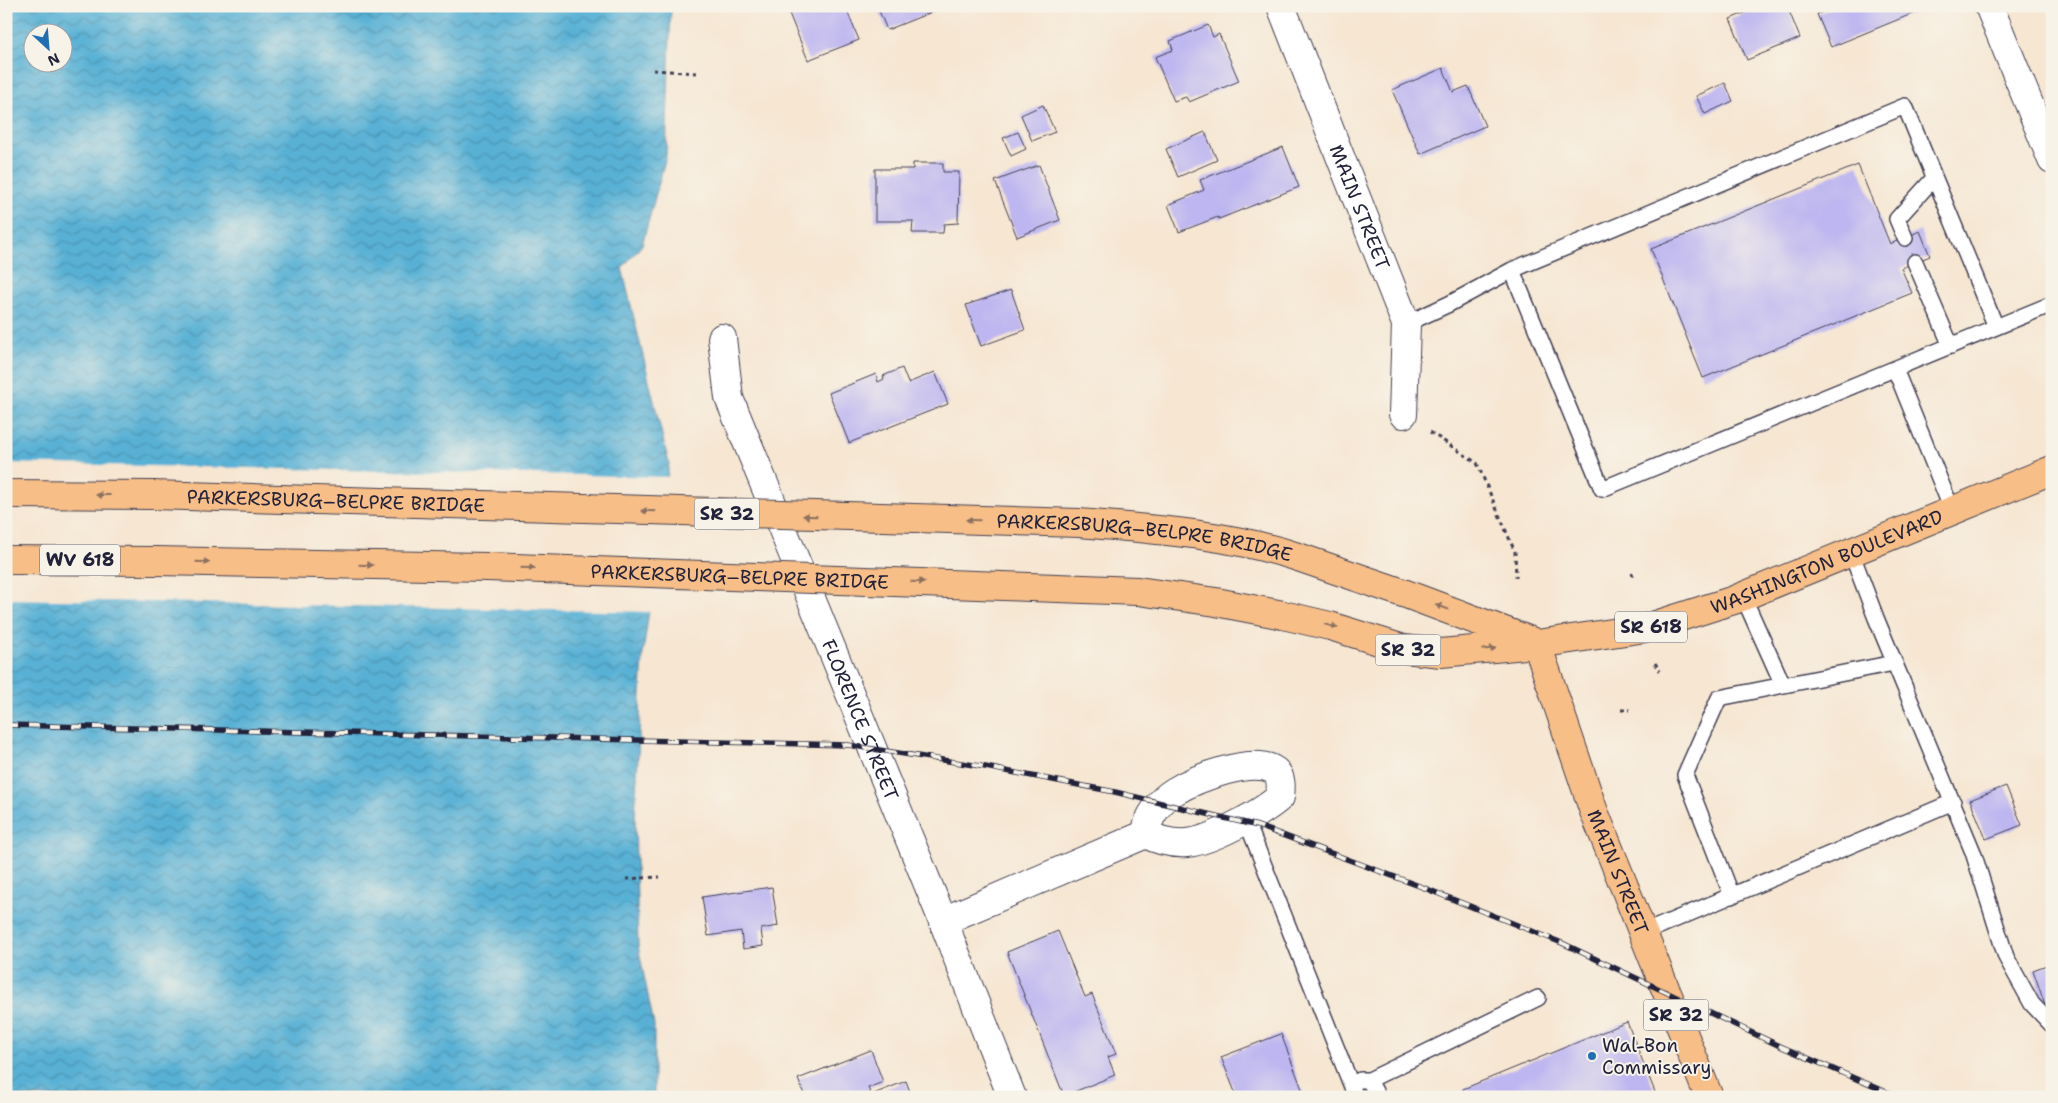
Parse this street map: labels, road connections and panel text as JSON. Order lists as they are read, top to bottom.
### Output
{
  "streets": {
    "main road": [
      "MAIN STREET",
      "PARKERSBURG–BELPRE BRIDGE",
      "SR 32",
      "WV 618",
      "WASHINGTON BOULEVARD",
      "SR 618"
    ],
    "street": ["FLORENCE STREET"]
  },
  "crossings": [
    ["MAIN STREET", "PARKERSBURG–BELPRE BRIDGE"],
    ["MAIN STREET", "WASHINGTON BOULEVARD"],
    ["PARKERSBURG–BELPRE BRIDGE", "WASHINGTON BOULEVARD"]
  ],
  "places": ["Wal-Bon Commissary"],
  "north": "bottom right"
}
